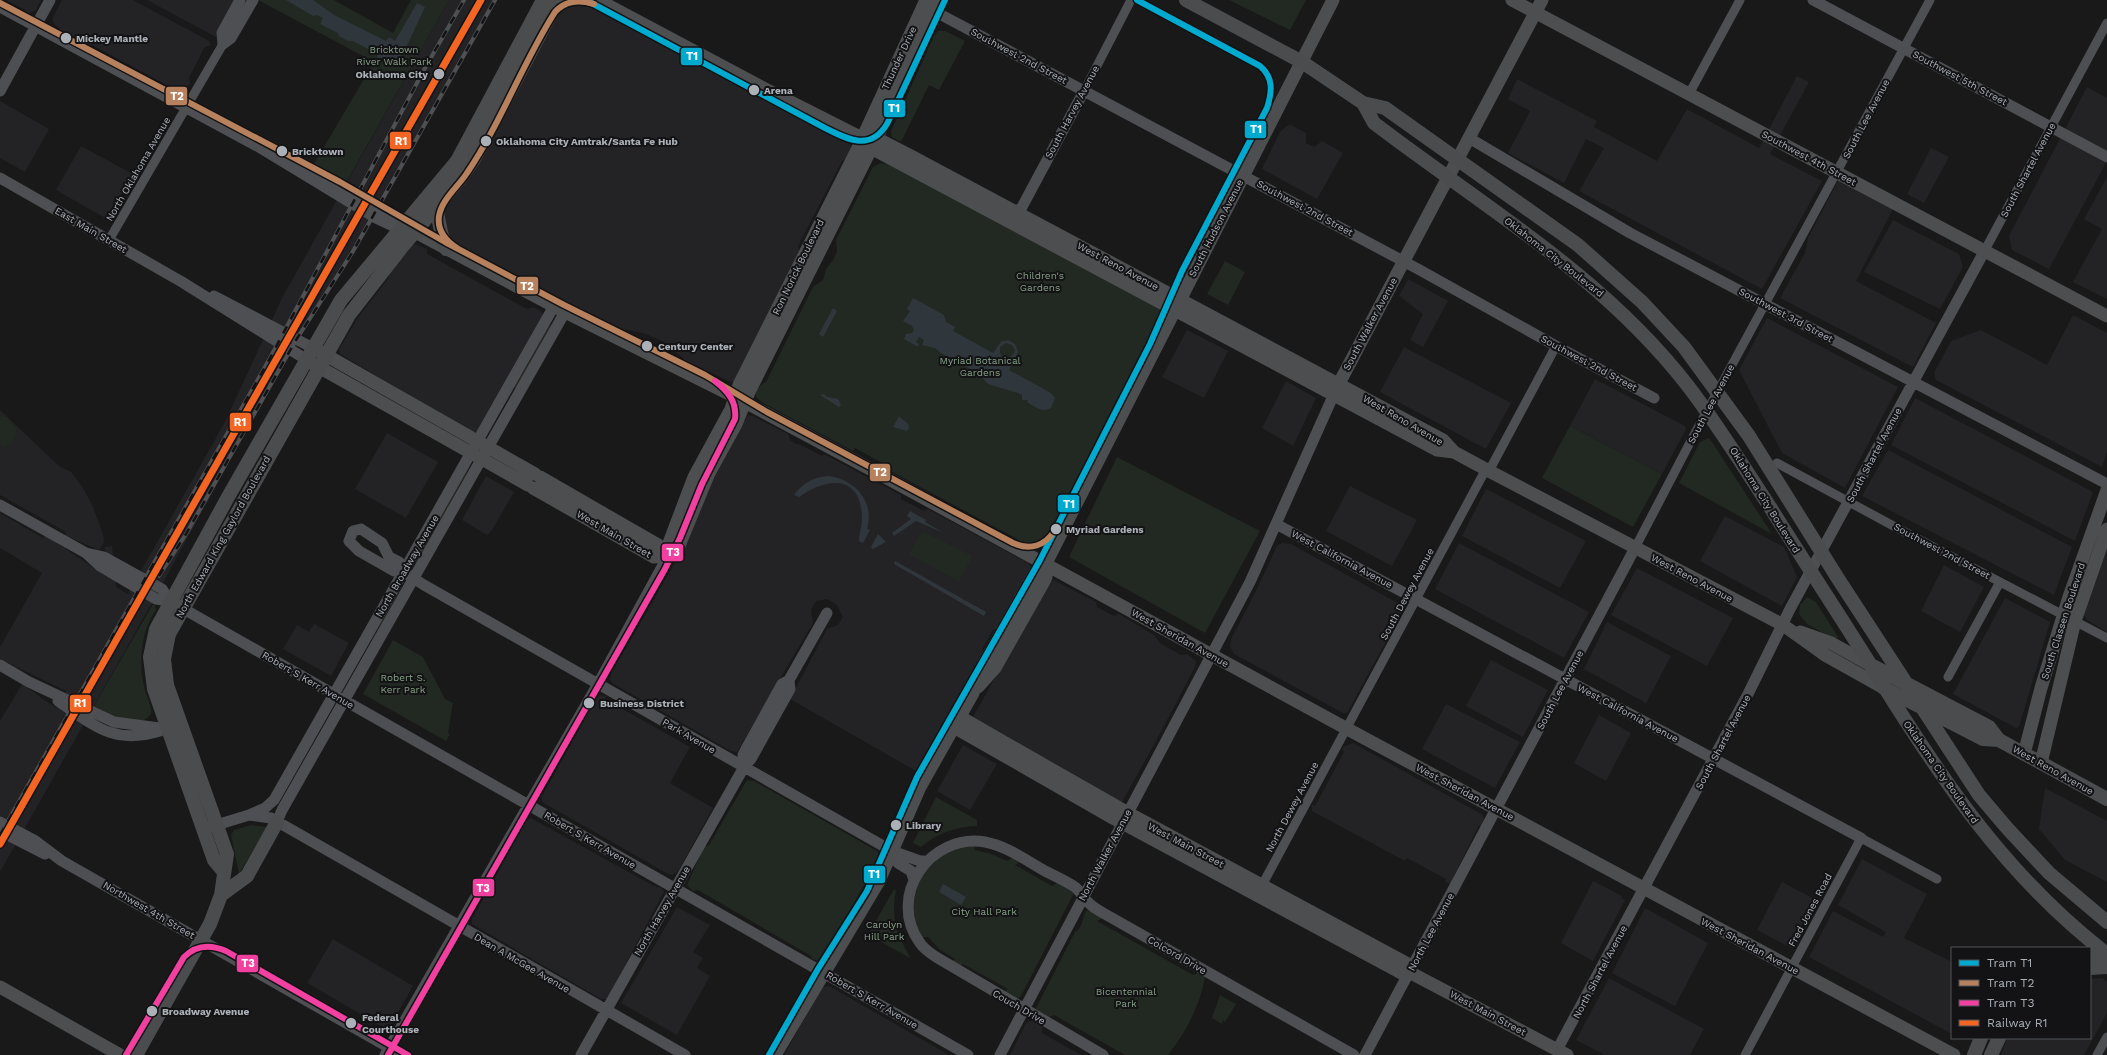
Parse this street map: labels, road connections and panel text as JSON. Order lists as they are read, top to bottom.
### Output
{
  "streets": {
    "main road": [
      "Thunder Drive",
      "Southwest 4th Street",
      "South Hudson Avenue",
      "Oklahoma City Boulevard",
      "West Reno Avenue",
      "Ron Norick Boulevard",
      "South Walker Avenue",
      "West Main Street",
      "North Edward King Gaylord Boulevard",
      "South Classen Boulevard",
      "West Sheridan Avenue"
    ],
    "street": [
      "Southwest 2nd Street",
      "Southwest 5th Street",
      "South Harvey Avenue",
      "South Lee Avenue",
      "North Oklahoma Avenue",
      "South Shartel Avenue",
      "East Main Street",
      "Southwest 3rd Street",
      "West California Avenue",
      "North Broadway Avenue",
      "South Dewey Avenue",
      "Robert S Kerr Avenue",
      "Park Avenue",
      "North Dewey Avenue",
      "North Walker Avenue",
      "Northwest 4th Street",
      "Fred Jones Road",
      "North Harvey Avenue",
      "North Lee Avenue",
      "Colcord Drive",
      "Dean A McGee Avenue",
      "North Shartel Avenue",
      "Couch Drive"
    ]
  },
  "crossings": [
    ["Southwest 2nd Street", "Thunder Drive"],
    ["Southwest 2nd Street", "South Harvey Avenue"],
    ["Southwest 2nd Street", "South Shartel Avenue"],
    ["Southwest 2nd Street", "South Hudson Avenue"],
    ["Southwest 2nd Street", "South Walker Avenue"],
    ["Southwest 2nd Street", "South Dewey Avenue"],
    ["Southwest 2nd Street", "South Classen Boulevard"],
    ["Thunder Drive", "West Reno Avenue"],
    ["Thunder Drive", "Ron Norick Boulevard"],
    ["Southwest 5th Street", "South Lee Avenue"],
    ["Southwest 5th Street", "South Shartel Avenue"],
    ["South Harvey Avenue", "West Reno Avenue"],
    ["South Lee Avenue", "Southwest 4th Street"],
    ["South Lee Avenue", "Oklahoma City Boulevard"],
    ["South Lee Avenue", "West Reno Avenue"],
    ["South Lee Avenue", "Southwest 3rd Street"],
    ["South Lee Avenue", "West California Avenue"],
    ["South Lee Avenue", "West Sheridan Avenue"],
    ["South Lee Avenue", "North Lee Avenue"],
    ["Southwest 4th Street", "South Shartel Avenue"],
    ["Southwest 4th Street", "South Walker Avenue"],
    ["North Oklahoma Avenue", "East Main Street"],
    ["South Shartel Avenue", "Oklahoma City Boulevard"],
    ["South Shartel Avenue", "West Reno Avenue"],
    ["South Shartel Avenue", "Southwest 3rd Street"],
    ["South Shartel Avenue", "West California Avenue"],
    ["South Shartel Avenue", "West Sheridan Avenue"],
    ["South Shartel Avenue", "North Shartel Avenue"],
    ["South Hudson Avenue", "Oklahoma City Boulevard"],
    ["South Hudson Avenue", "West Reno Avenue"],
    ["South Hudson Avenue", "West Main Street"],
    ["South Hudson Avenue", "West Sheridan Avenue"],
    ["South Hudson Avenue", "Robert S Kerr Avenue"],
    ["South Hudson Avenue", "Park Avenue"],
    ["East Main Street", "West Main Street"],
    ["East Main Street", "North Edward King Gaylord Boulevard"],
    ["Oklahoma City Boulevard", "West Reno Avenue"],
    ["Oklahoma City Boulevard", "South Walker Avenue"],
    ["West Reno Avenue", "Ron Norick Boulevard"],
    ["West Reno Avenue", "South Walker Avenue"],
    ["West Reno Avenue", "South Dewey Avenue"],
    ["West Reno Avenue", "South Classen Boulevard"],
    ["Ron Norick Boulevard", "West Sheridan Avenue"],
    ["Southwest 3rd Street", "South Walker Avenue"],
    ["South Walker Avenue", "West California Avenue"],
    ["South Walker Avenue", "West Sheridan Avenue"],
    ["South Walker Avenue", "North Walker Avenue"],
    ["West Main Street", "North Edward King Gaylord Boulevard"],
    ["West Main Street", "North Broadway Avenue"],
    ["West Main Street", "North Dewey Avenue"],
    ["West Main Street", "North Walker Avenue"],
    ["West Main Street", "North Lee Avenue"],
    ["West Main Street", "North Shartel Avenue"],
    ["North Edward King Gaylord Boulevard", "West Sheridan Avenue"],
    ["North Edward King Gaylord Boulevard", "Robert S Kerr Avenue"],
    ["North Edward King Gaylord Boulevard", "Dean A McGee Avenue"],
    ["West California Avenue", "South Dewey Avenue"],
    ["West California Avenue", "Fred Jones Road"],
    ["North Broadway Avenue", "West Sheridan Avenue"],
    ["North Broadway Avenue", "Robert S Kerr Avenue"],
    ["North Broadway Avenue", "Park Avenue"],
    ["North Broadway Avenue", "Dean A McGee Avenue"],
    ["South Dewey Avenue", "West Sheridan Avenue"],
    ["South Dewey Avenue", "North Dewey Avenue"],
    ["West Sheridan Avenue", "North Dewey Avenue"],
    ["West Sheridan Avenue", "North Walker Avenue"],
    ["West Sheridan Avenue", "Fred Jones Road"],
    ["West Sheridan Avenue", "North Lee Avenue"],
    ["West Sheridan Avenue", "North Shartel Avenue"],
    ["Robert S Kerr Avenue", "North Harvey Avenue"],
    ["Park Avenue", "North Harvey Avenue"],
    ["Park Avenue", "Colcord Drive"],
    ["Park Avenue", "Couch Drive"],
    ["North Walker Avenue", "Colcord Drive"],
    ["North Walker Avenue", "Couch Drive"],
    ["North Harvey Avenue", "Dean A McGee Avenue"]
  ],
  "parks": [
    "Bricktown River Walk Park",
    "Children's Gardens",
    "Myriad Botanical Gardens",
    "Robert S. Kerr Park",
    "City Hall Park",
    "Carolyn Hill Park",
    "Bicentennial Park"
  ],
  "places": [
    "Mickey Mantle",
    "Oklahoma City",
    "Arena",
    "Oklahoma City Amtrak/Santa Fe Hub",
    "Bricktown",
    "Century Center",
    "Myriad Gardens",
    "Business District",
    "Library",
    "Broadway Avenue",
    "Federal Courthouse"
  ],
  "lines": [
    "tram line T1",
    "rail line R1",
    "tram line T2",
    "tram line T3"
  ],
  "legend": [
    "Tram T1",
    "Tram T2",
    "Tram T3",
    "Railway R1"
  ]
}
